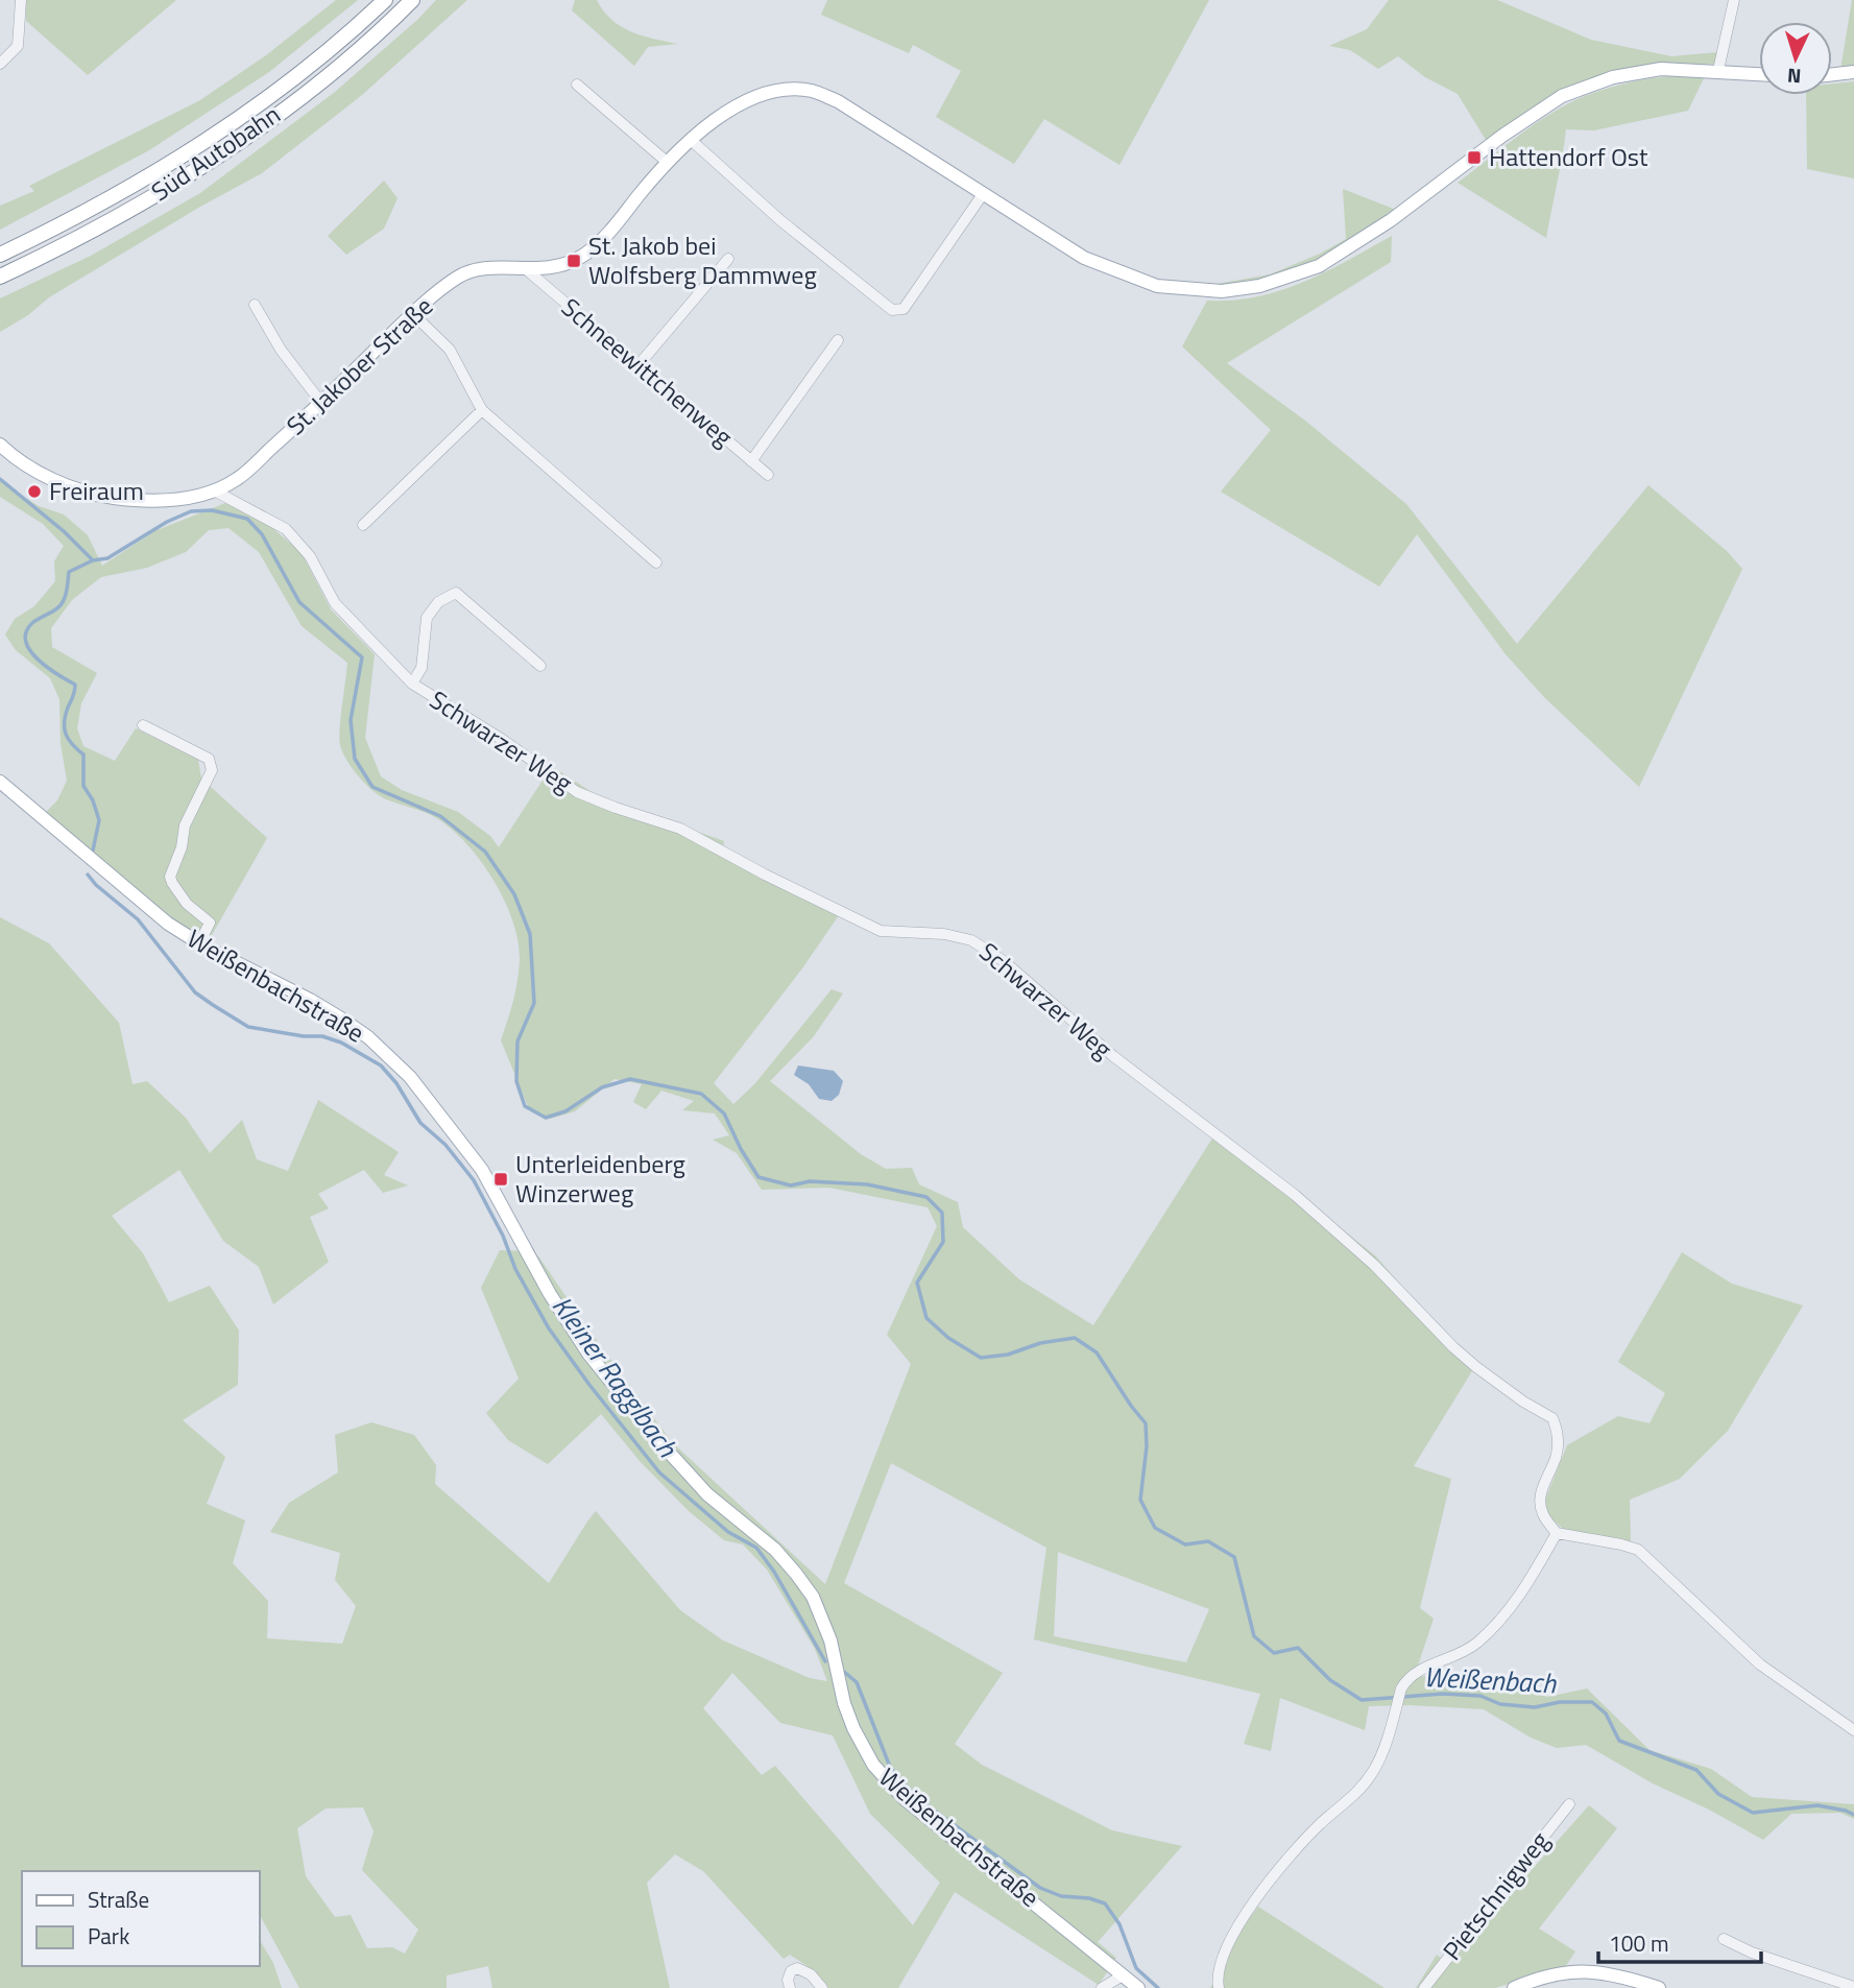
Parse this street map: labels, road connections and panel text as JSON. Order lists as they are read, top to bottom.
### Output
{
  "streets": {
    "highway": ["Süd Autobahn"],
    "main road": ["St. Jakober Straße", "Weißenbachstraße"],
    "street": ["Schneewittchenweg", "Schwarzer Weg", "Pietschnigweg"]
  },
  "crossings": [
    ["St. Jakober Straße", "Schneewittchenweg"],
    ["St. Jakober Straße", "Schwarzer Weg"]
  ],
  "water": ["Kleiner Ragglbach", "Weißenbach"],
  "places": {
    "transit": ["Hattendorf Ost", "St. Jakob bei Wolfsberg Dammweg", "Unterleidenberg Winzerweg"],
    "other": ["Freiraum"]
  },
  "legend": ["Straße", "Park"],
  "scale_bar": "100 m",
  "north": "bottom"
}
